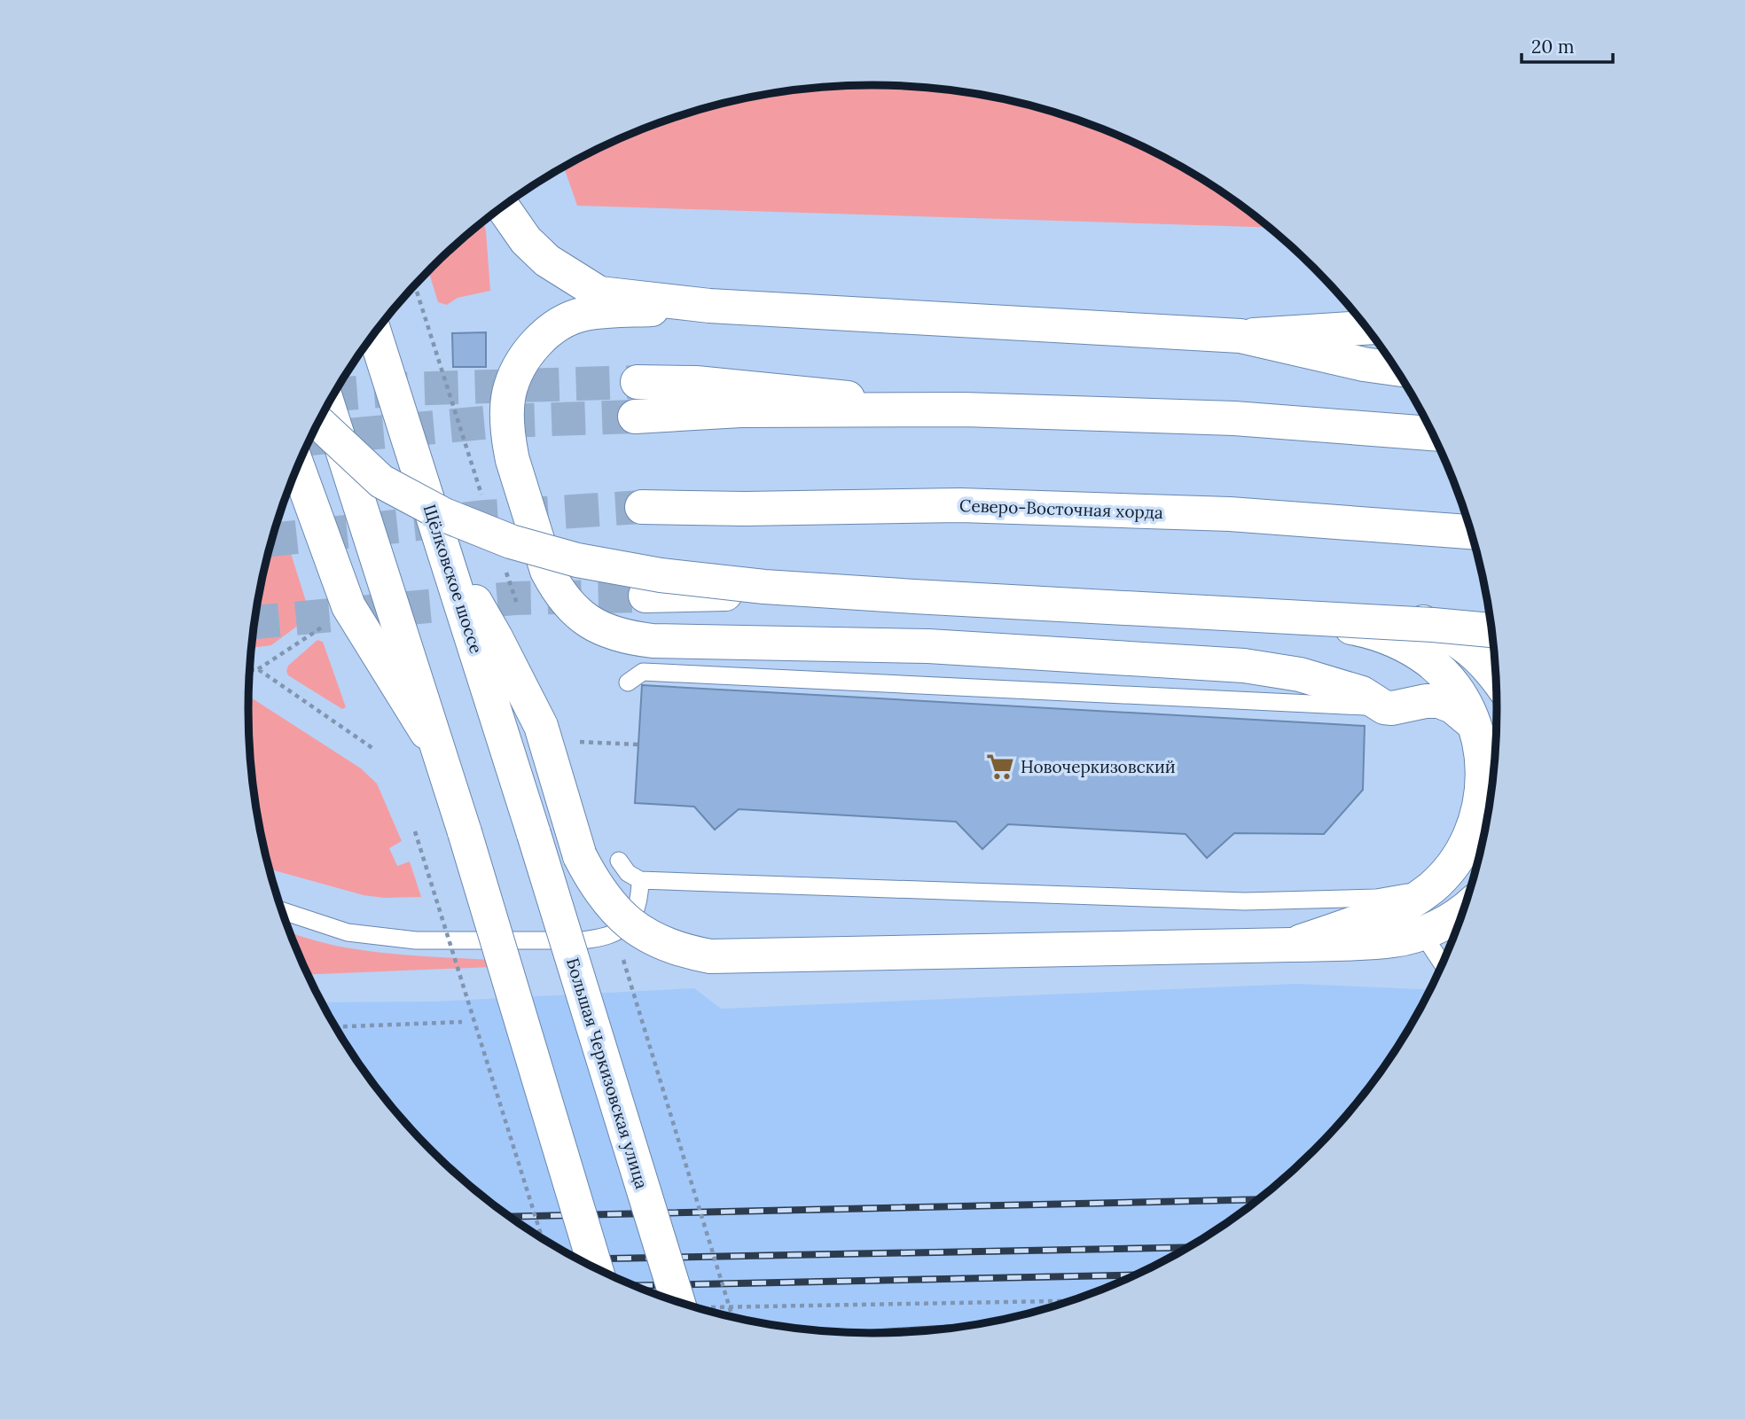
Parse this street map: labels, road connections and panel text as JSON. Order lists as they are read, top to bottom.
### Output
{
  "streets": {
    "main road": ["Северо-Восточная хорда", "Щёлковское шоссе", "Большая Черкизовская улица"]
  },
  "crossings": [
    ["Щёлковское шоссе", "Большая Черкизовская улица"]
  ],
  "places": {
    "supermarket": ["Новочеркизовский"]
  },
  "scale_bar": "20 m"
}
